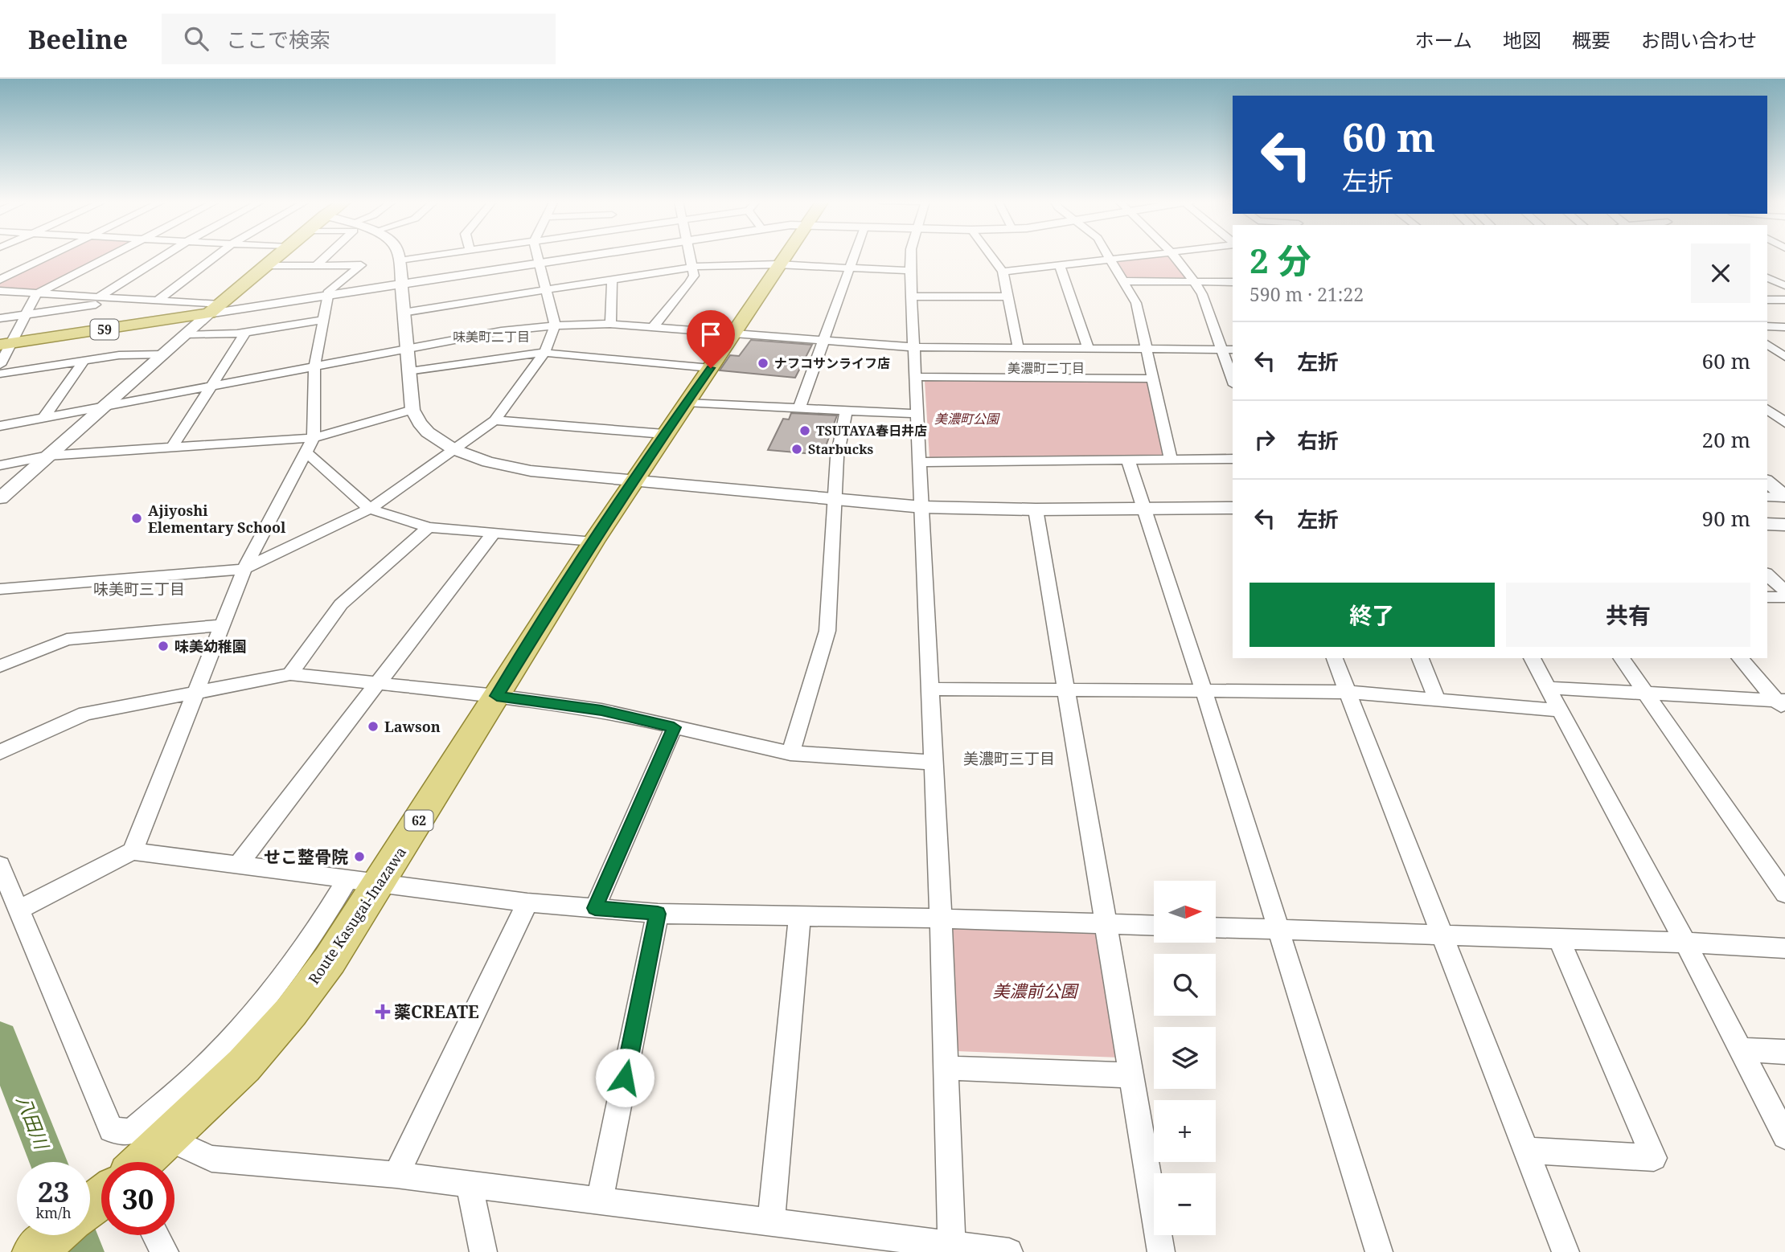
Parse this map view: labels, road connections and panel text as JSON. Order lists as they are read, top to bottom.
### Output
{
  "streets": {
    "main road": ["59", "62", "Route Kasugai-Inazawa"]
  },
  "districts": [
    "味美町二丁目",
    "美濃町二丁目",
    "味美町三丁目",
    "美濃町三丁目"
  ],
  "water": ["八田川"],
  "parks": ["美濃町公園", "美濃前公園"],
  "places": {
    "other": [
      "ナフコサンライフ店",
      "TSUTAYA春日井店",
      "Starbucks",
      "Ajiyoshi Elementary School",
      "味美幼稚園",
      "Lawson",
      "せこ整骨院"
    ],
    "health": ["薬CREATE"]
  },
  "north": "right",
  "page": {
    "header": "Beeline",
    "search": "ここで検索",
    "nav": [
      "ホーム",
      "地図",
      "概要",
      "お問い合わせ"
    ],
    "turn": ["60 m", "左折"],
    "heading": ["2 分", "590 m · 21:22"],
    "list": [
      {
        "name": "左折",
        "value": "60 m"
      },
      {
        "name": "右折",
        "value": "20 m"
      },
      {
        "name": "左折",
        "value": "90 m"
      }
    ],
    "buttons": ["終了", "共有"],
    "map_buttons": ["+", "−"],
    "speed": "23 km/h",
    "limit": "30"
  }
}
